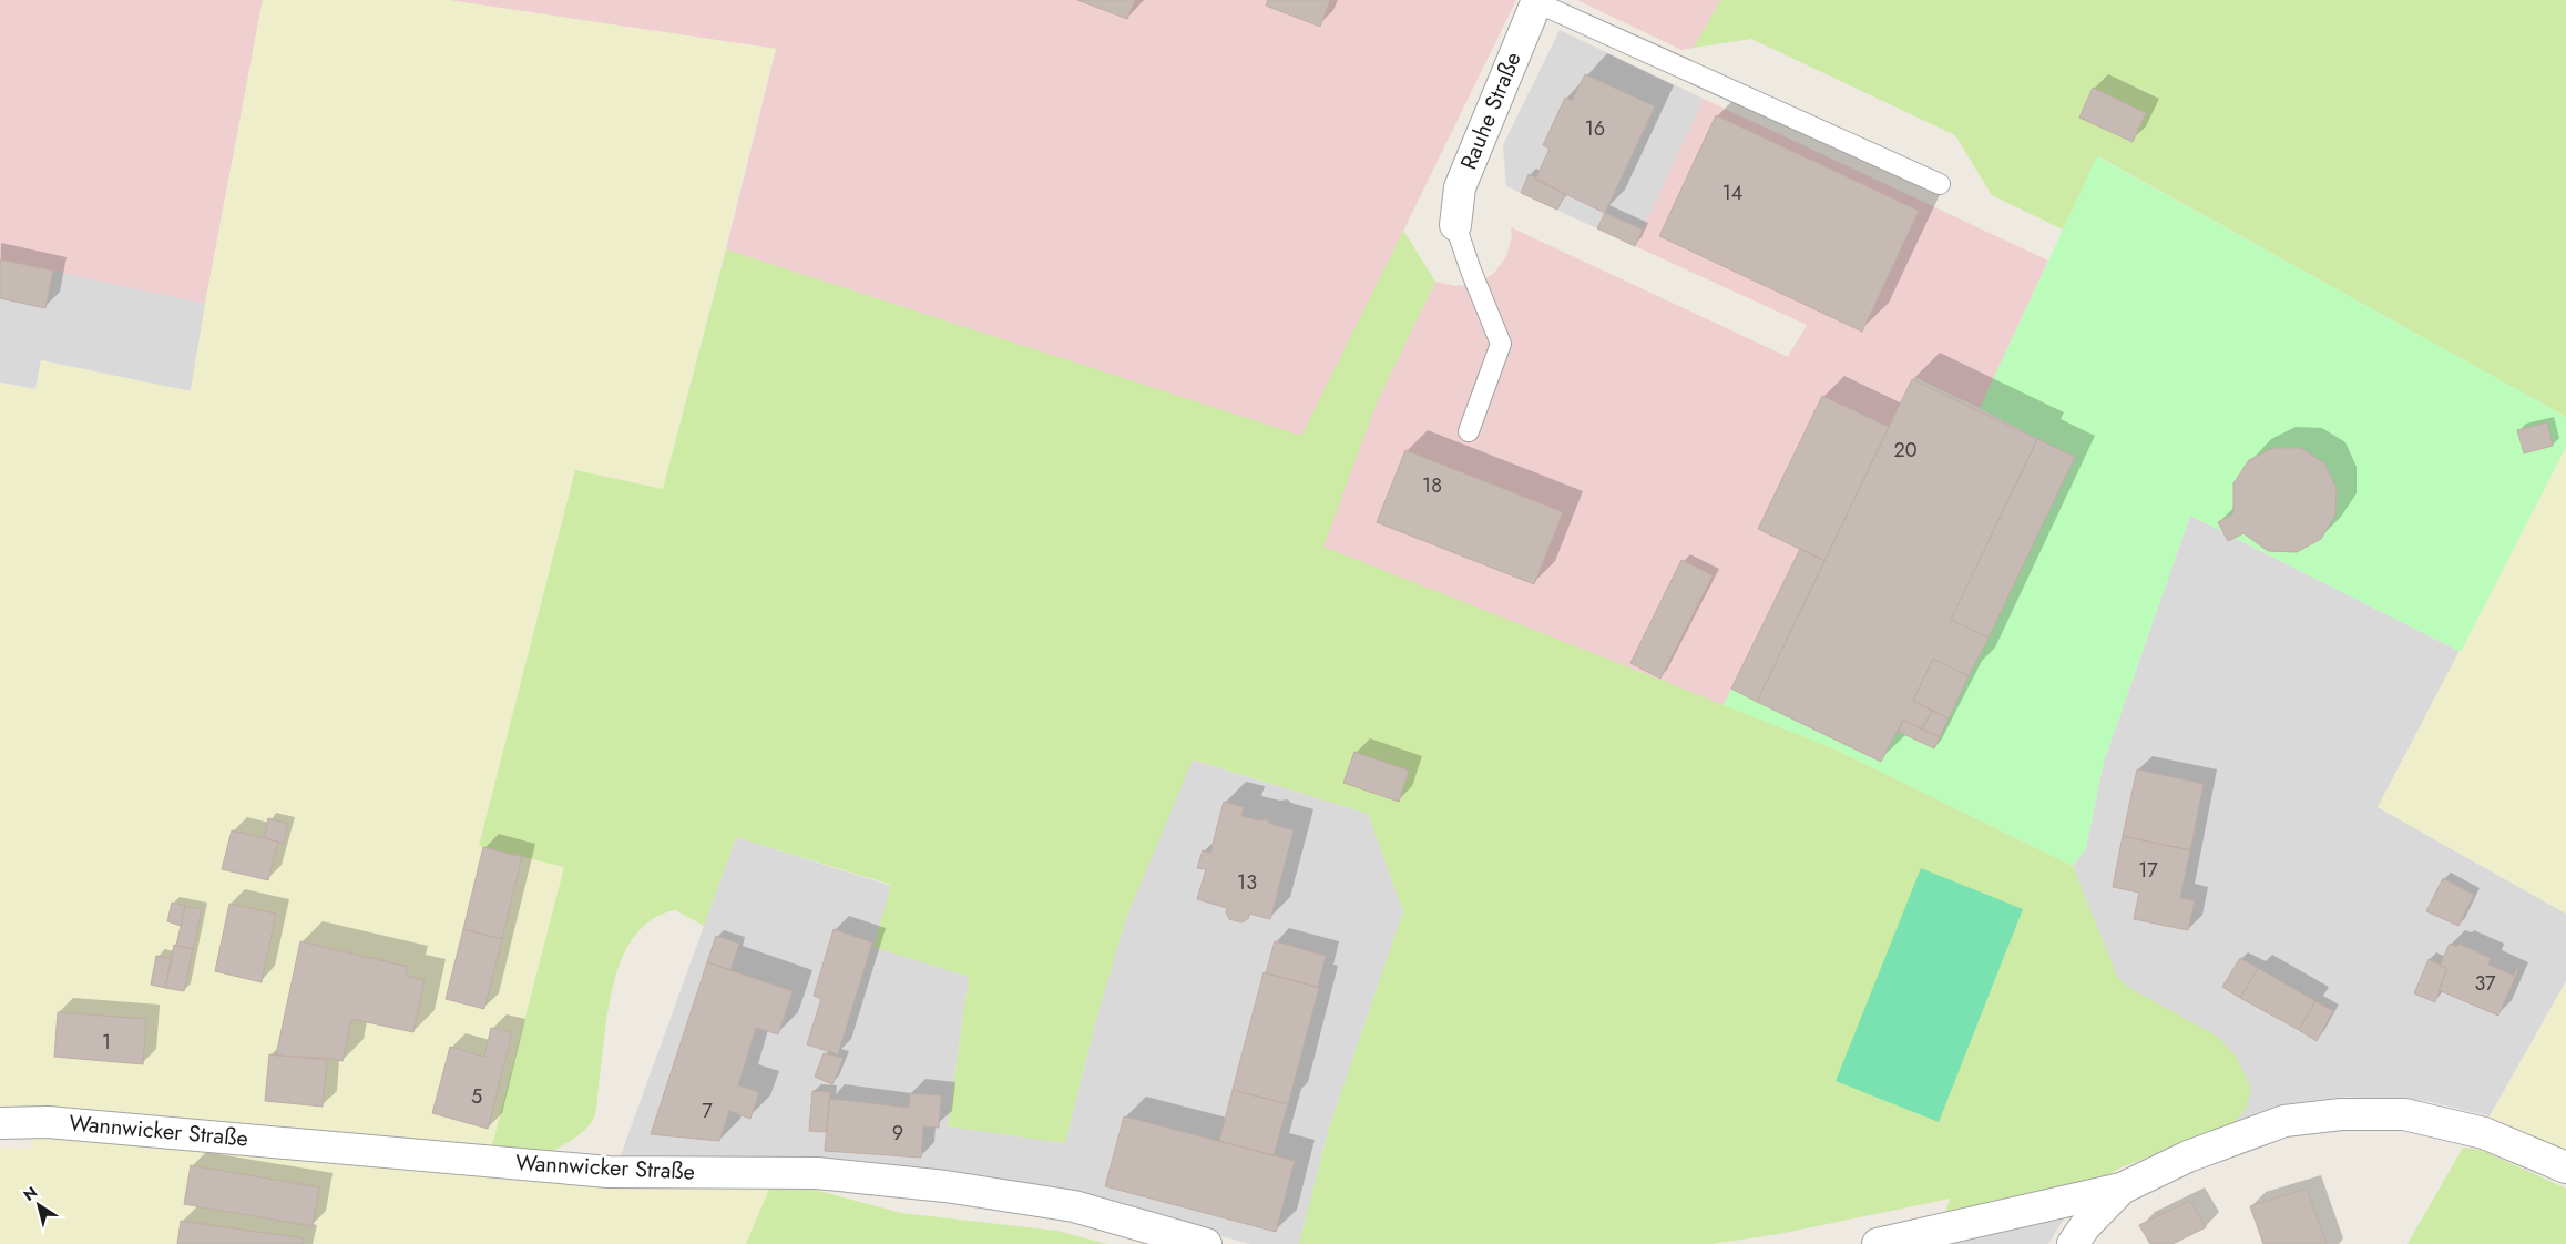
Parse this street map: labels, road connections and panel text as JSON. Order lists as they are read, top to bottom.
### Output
{
  "streets": {
    "street": ["Rauhe Straße", "Wannwicker Straße"]
  },
  "house_numbers": [
    "16",
    "14",
    "20",
    "18",
    "17",
    "13",
    "37",
    "1",
    "5",
    "7",
    "9"
  ],
  "north": "top left"
}
